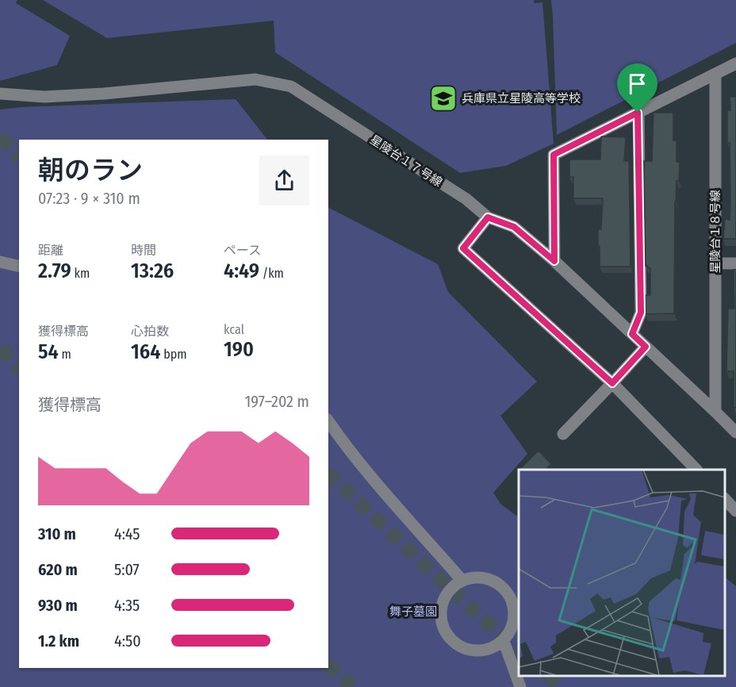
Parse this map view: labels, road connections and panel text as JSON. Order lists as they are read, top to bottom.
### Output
{
  "streets": {
    "street": ["星陵台１７号線", "星陵台１８号線"]
  },
  "crossings": [
    ["星陵台１７号線", "星陵台１８号線"]
  ],
  "parks": ["舞子墓園"],
  "places": {
    "school or university": ["兵庫県立星陵高等学校"]
  },
  "page": {
    "heading": ["朝のラン", "07:23 · 9 × 310 m"],
    "stats": [
      ["距離", "2.79 km"],
      ["時間", "13:26"],
      ["ペース", "4:49 /km"],
      ["獲得標高", "54 m"],
      ["心拍数", "164 bpm"],
      ["kcal", "190"]
    ],
    "chart": ["獲得標高", "197–202 m"],
    "list": [
      {
        "name": "310 m",
        "note": "4:45"
      },
      {
        "name": "620 m",
        "note": "5:07"
      },
      {
        "name": "930 m",
        "note": "4:35"
      },
      {
        "name": "1.2 km",
        "note": "4:50"
      }
    ]
  }
}
